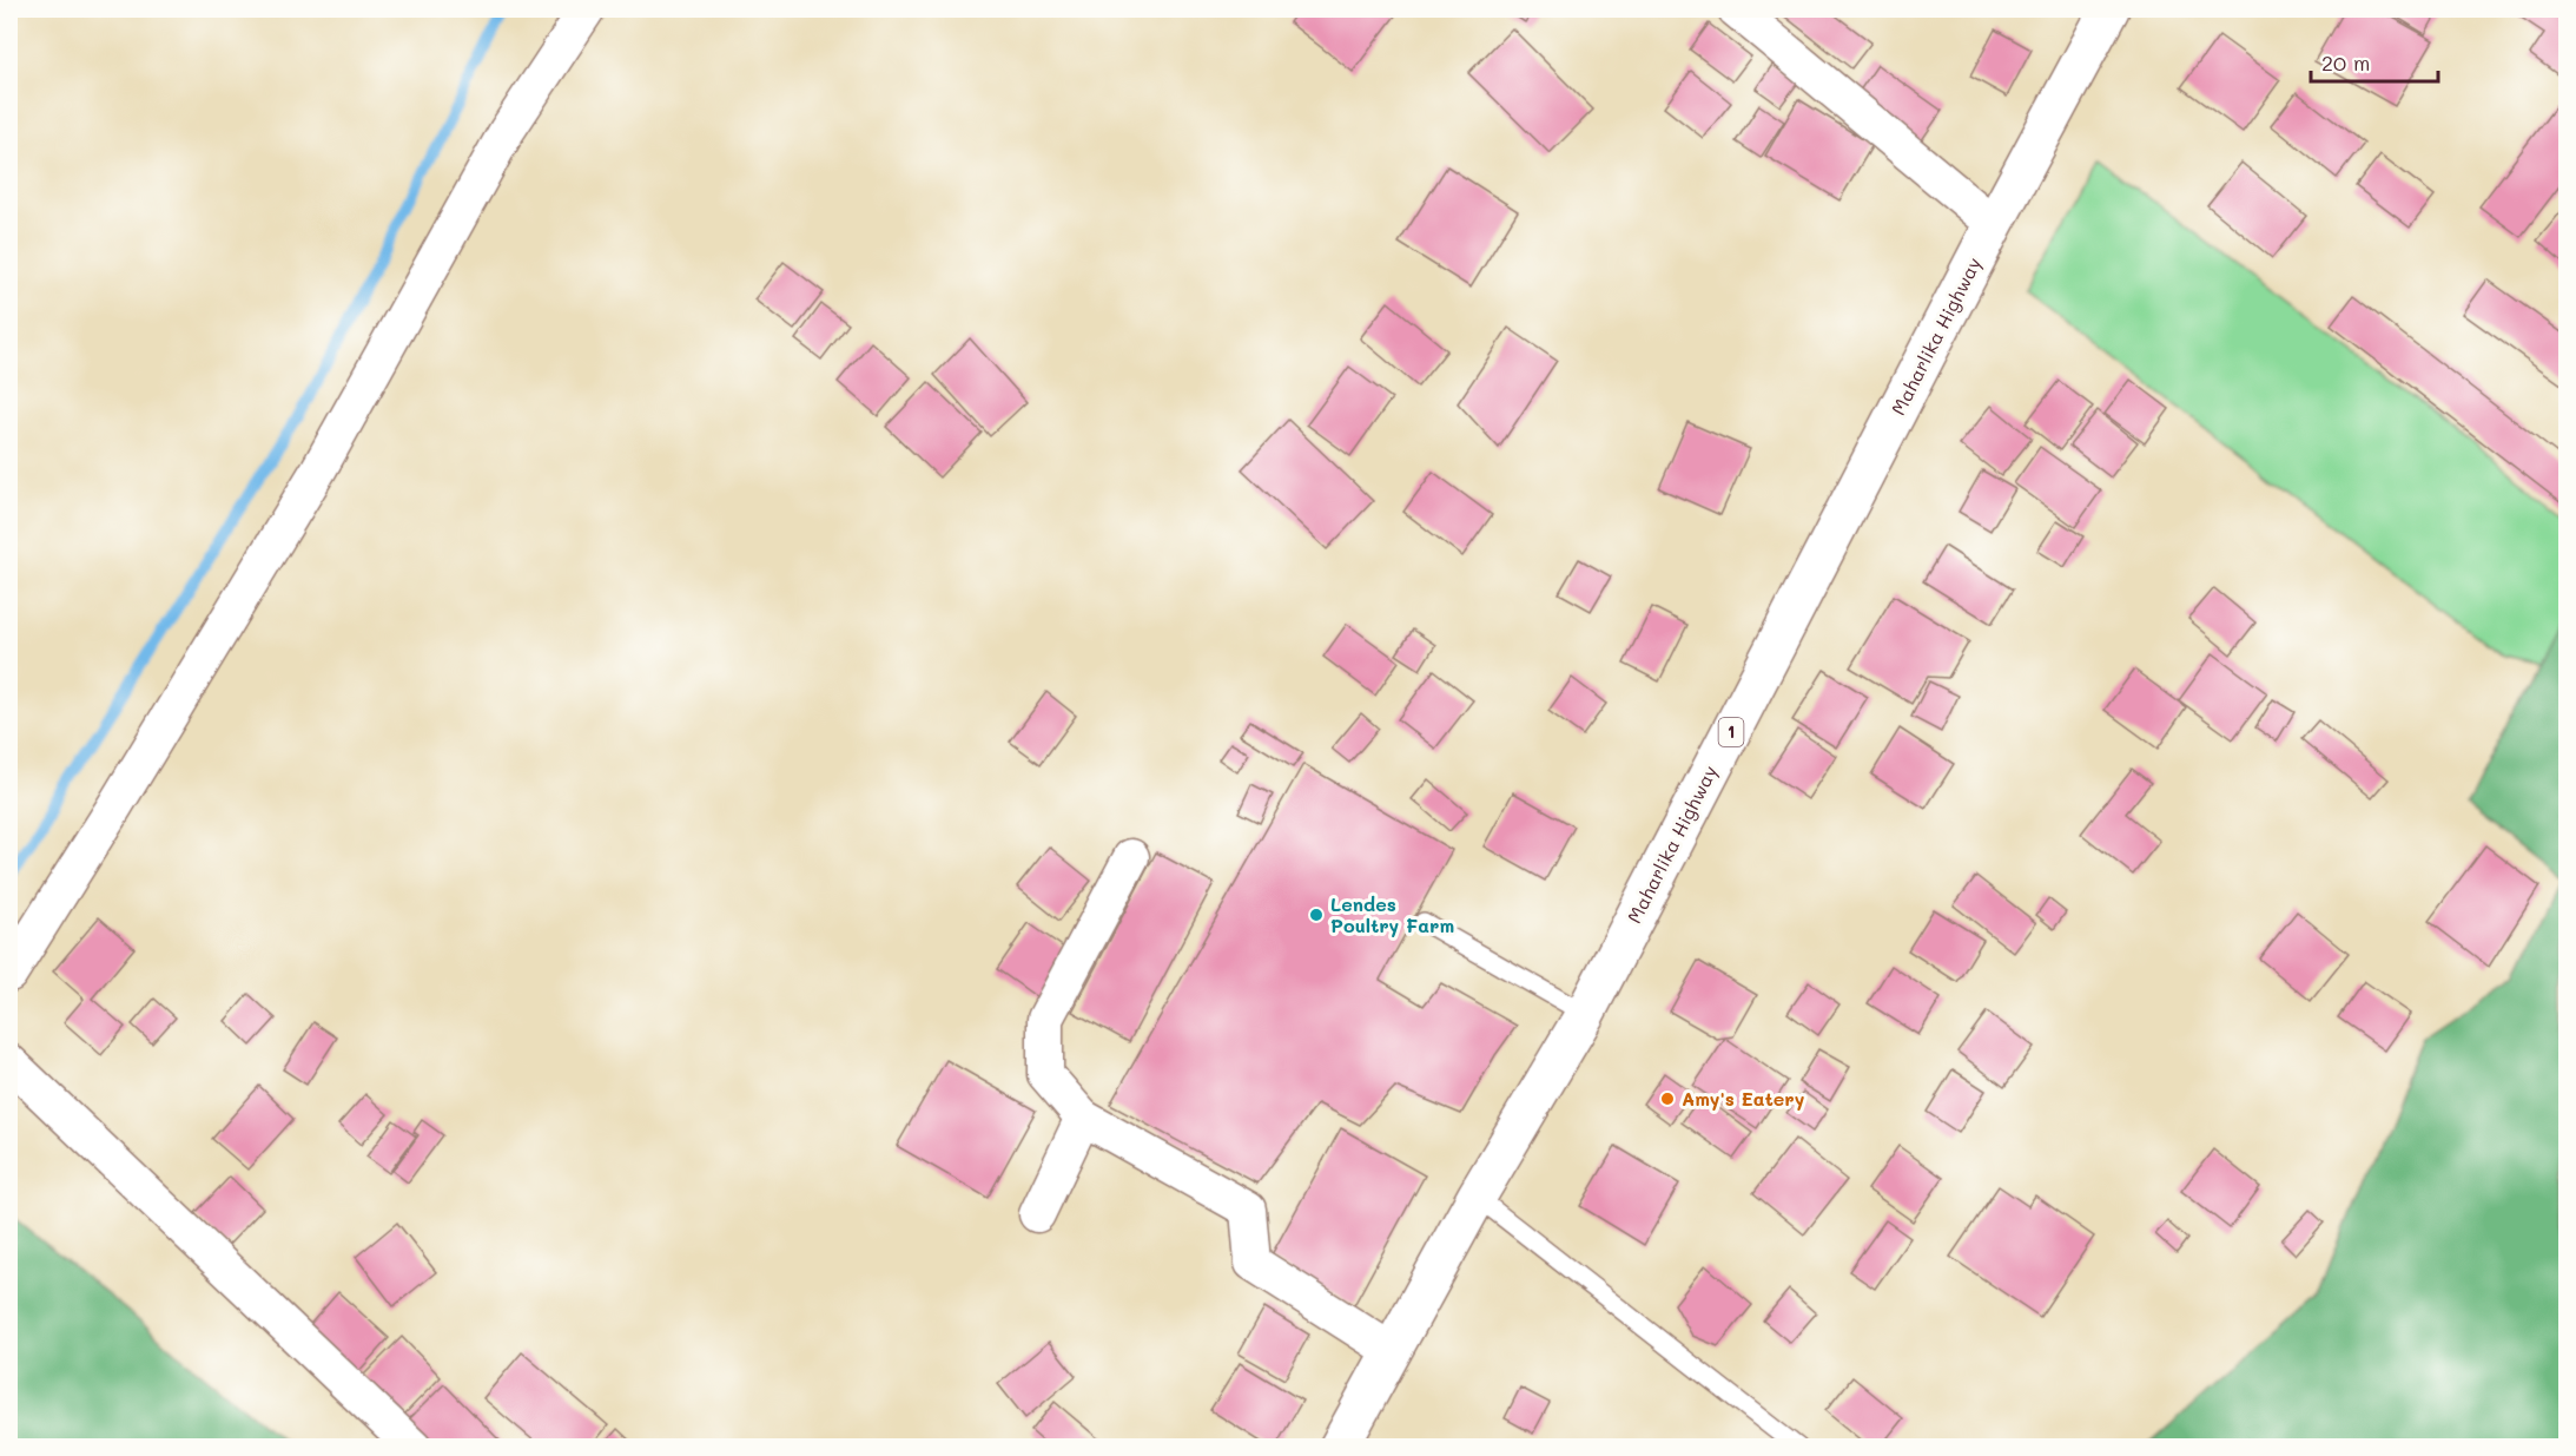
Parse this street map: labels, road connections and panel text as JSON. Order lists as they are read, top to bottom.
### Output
{
  "streets": {
    "highway": ["Maharlika Highway", "1"]
  },
  "places": ["Lendes Poultry Farm", "Amy's Eatery"],
  "scale_bar": "20 m"
}
